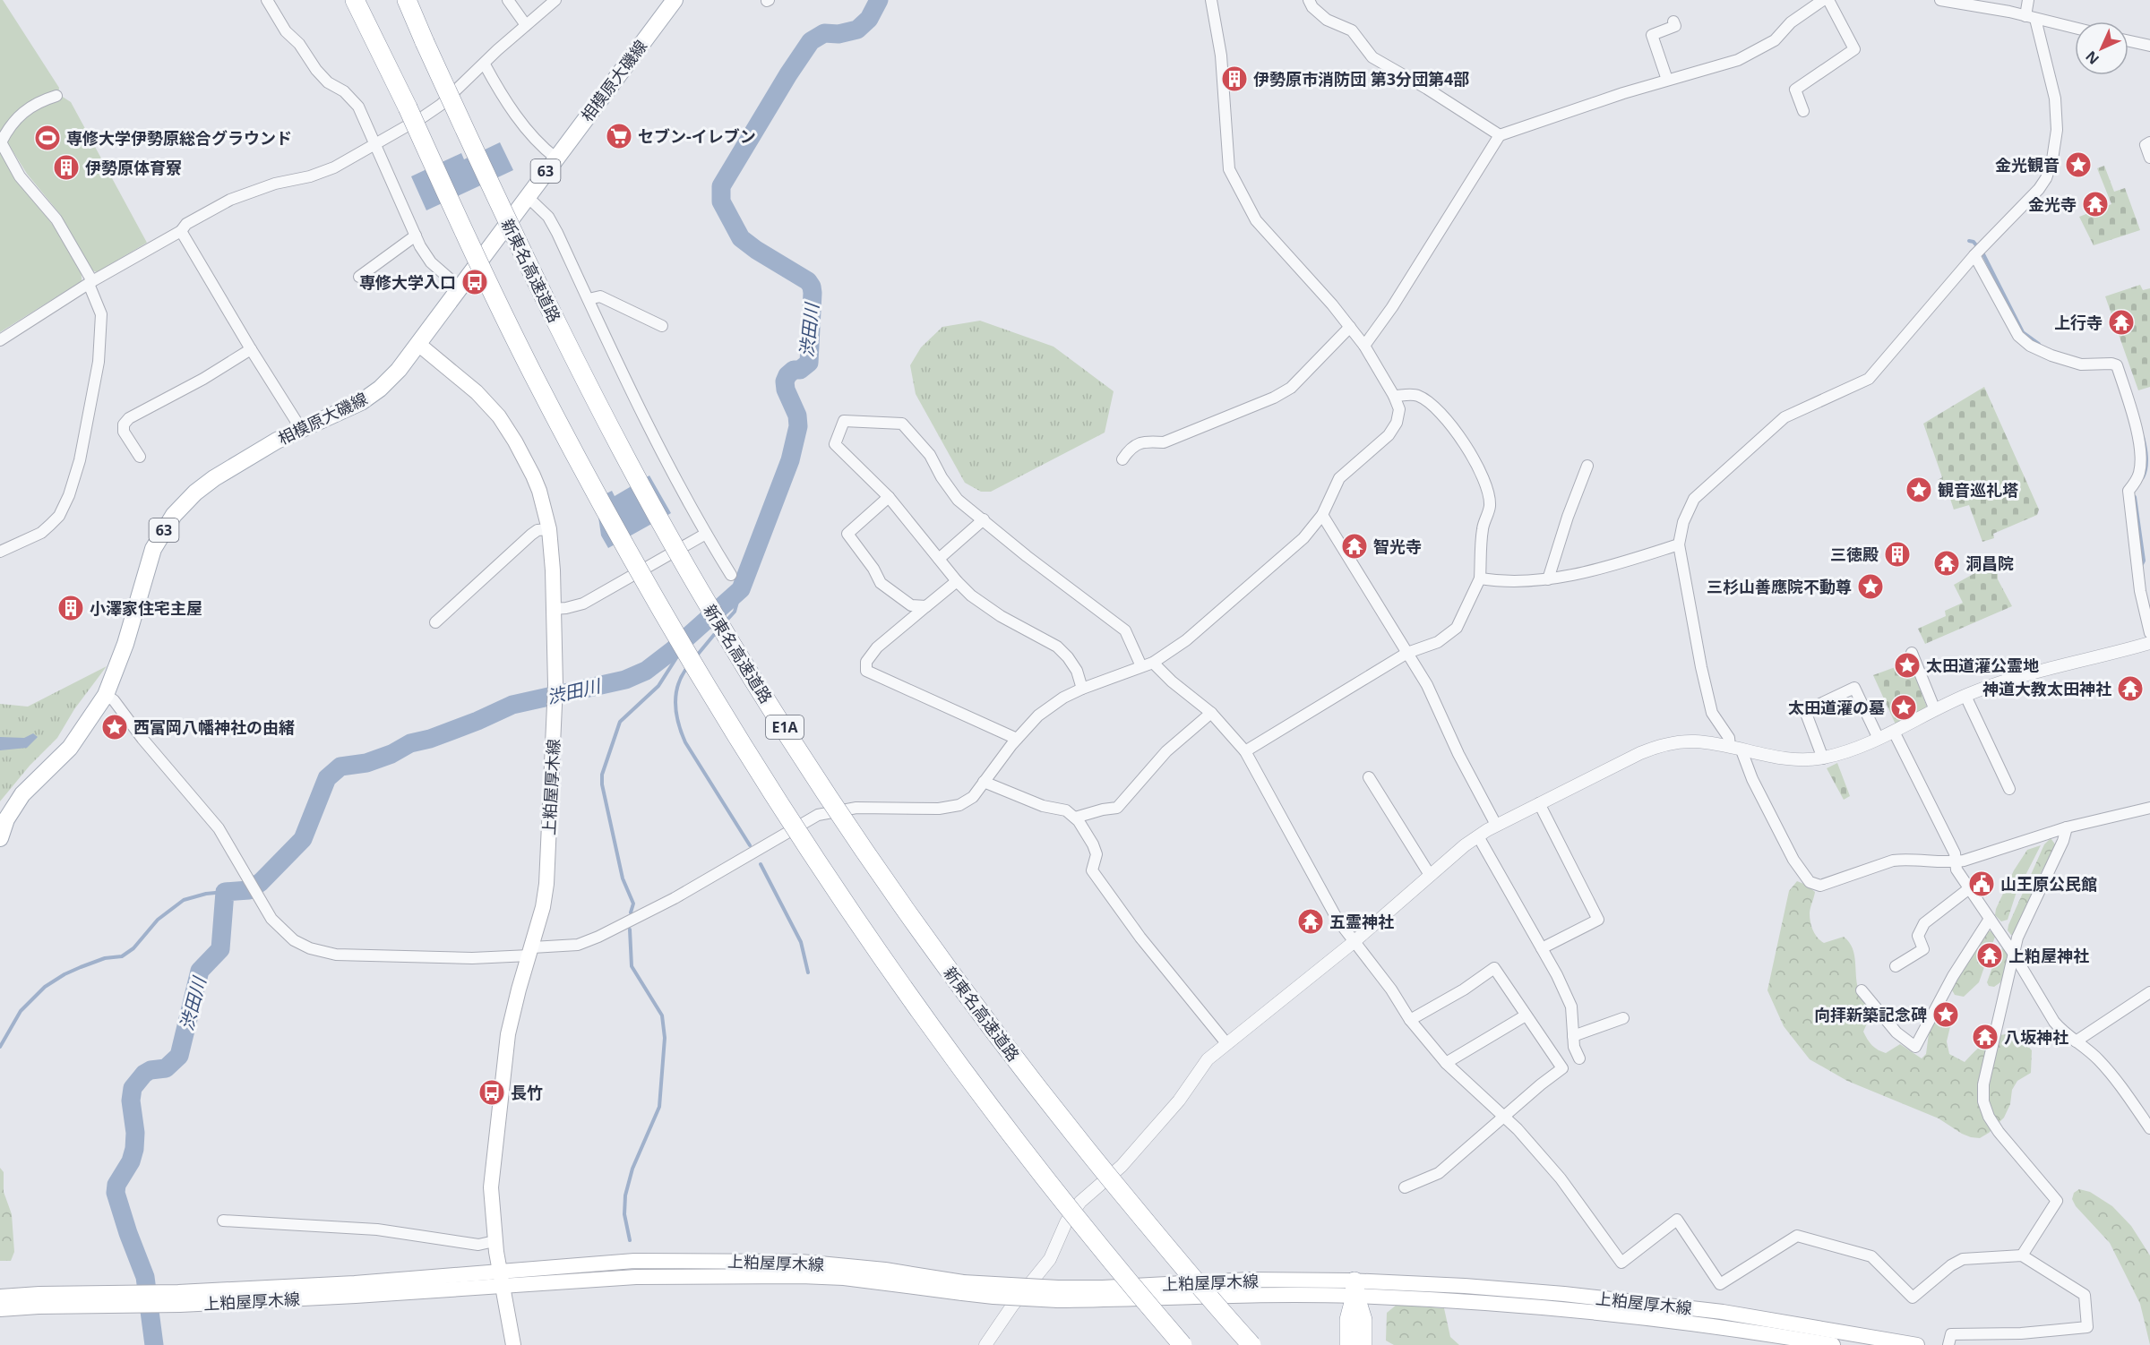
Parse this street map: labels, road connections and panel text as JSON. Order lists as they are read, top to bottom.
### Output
{
  "streets": {
    "highway": ["新東名高速道路", "E1A"],
    "main road": ["相模原大磯線", "63", "上粕屋厚木線"]
  },
  "crossings": [
    ["相模原大磯線", "上粕屋厚木線"]
  ],
  "water": ["渋田川"],
  "places": {
    "building": [
      "伊勢原市消防団 第3分団第4部",
      "伊勢原体育寮",
      "三徳殿",
      "小澤家住宅主屋"
    ],
    "supermarket": ["セブン-イレブン"],
    "sports": ["専修大学伊勢原総合グラウンド"],
    "place": [
      "金光観音",
      "観音巡礼塔",
      "三杉山善應院不動尊",
      "太田道灌公霊地",
      "太田道灌の墓",
      "西富岡八幡神社の由緒",
      "向拝新築記念碑"
    ],
    "temple": [
      "金光寺",
      "上行寺",
      "智光寺",
      "洞昌院",
      "神道大教太田神社",
      "五霊神社",
      "上粕屋神社",
      "八坂神社"
    ],
    "bus stop": ["専修大学入口", "長竹"],
    "public building": ["山王原公民館"]
  },
  "north": "bottom left"
}
